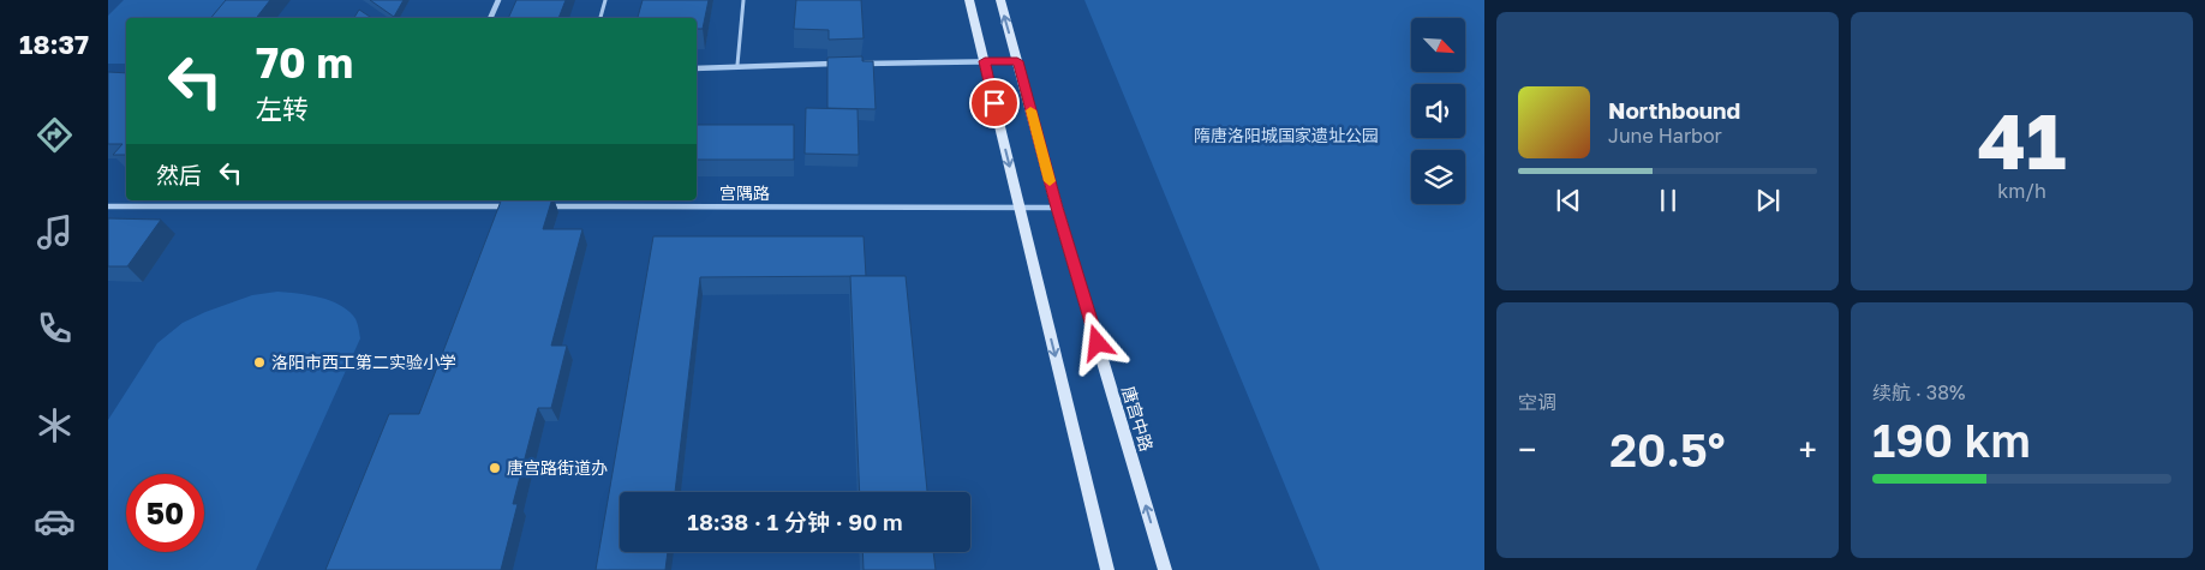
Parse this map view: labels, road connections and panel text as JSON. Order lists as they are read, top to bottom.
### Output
{
  "streets": {
    "main road": ["唐宫中路"],
    "street": ["宫隅路"]
  },
  "crossings": [
    ["宫隅路", "唐宫中路"]
  ],
  "parks": ["隋唐洛阳城国家遗址公园"],
  "places": ["洛阳市西工第二实验小学", "唐宫路街道办"],
  "north": "bottom right",
  "page": {
    "tabs": "18:37",
    "tile": [
      ["41", "km/h"],
      "空调",
      ["续航 · 38%", "190 km"]
    ],
    "turn": ["70 m", "左转"],
    "song": ["Northbound", "June Harbor"],
    "then": "然后",
    "heat": ["−", "20.5°", "+"],
    "limit": "50",
    "trip": "18:38 · 1 分钟 · 90 m"
  }
}
